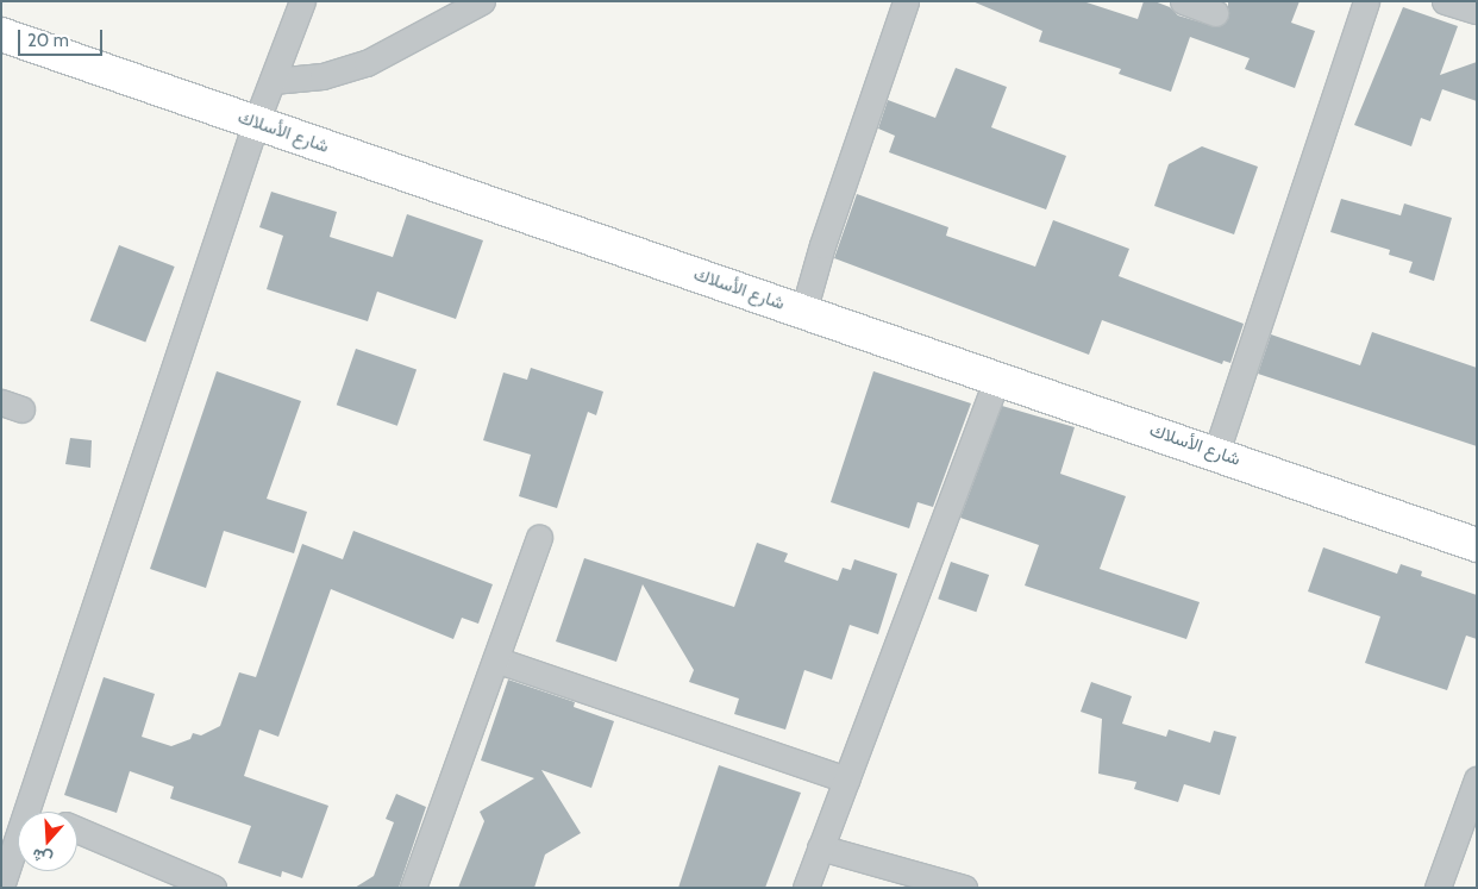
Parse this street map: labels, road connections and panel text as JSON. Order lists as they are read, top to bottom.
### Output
{
  "streets": {
    "street": ["شارع الأسلاك"]
  },
  "scale_bar": "20 m",
  "north": "bottom"
}
